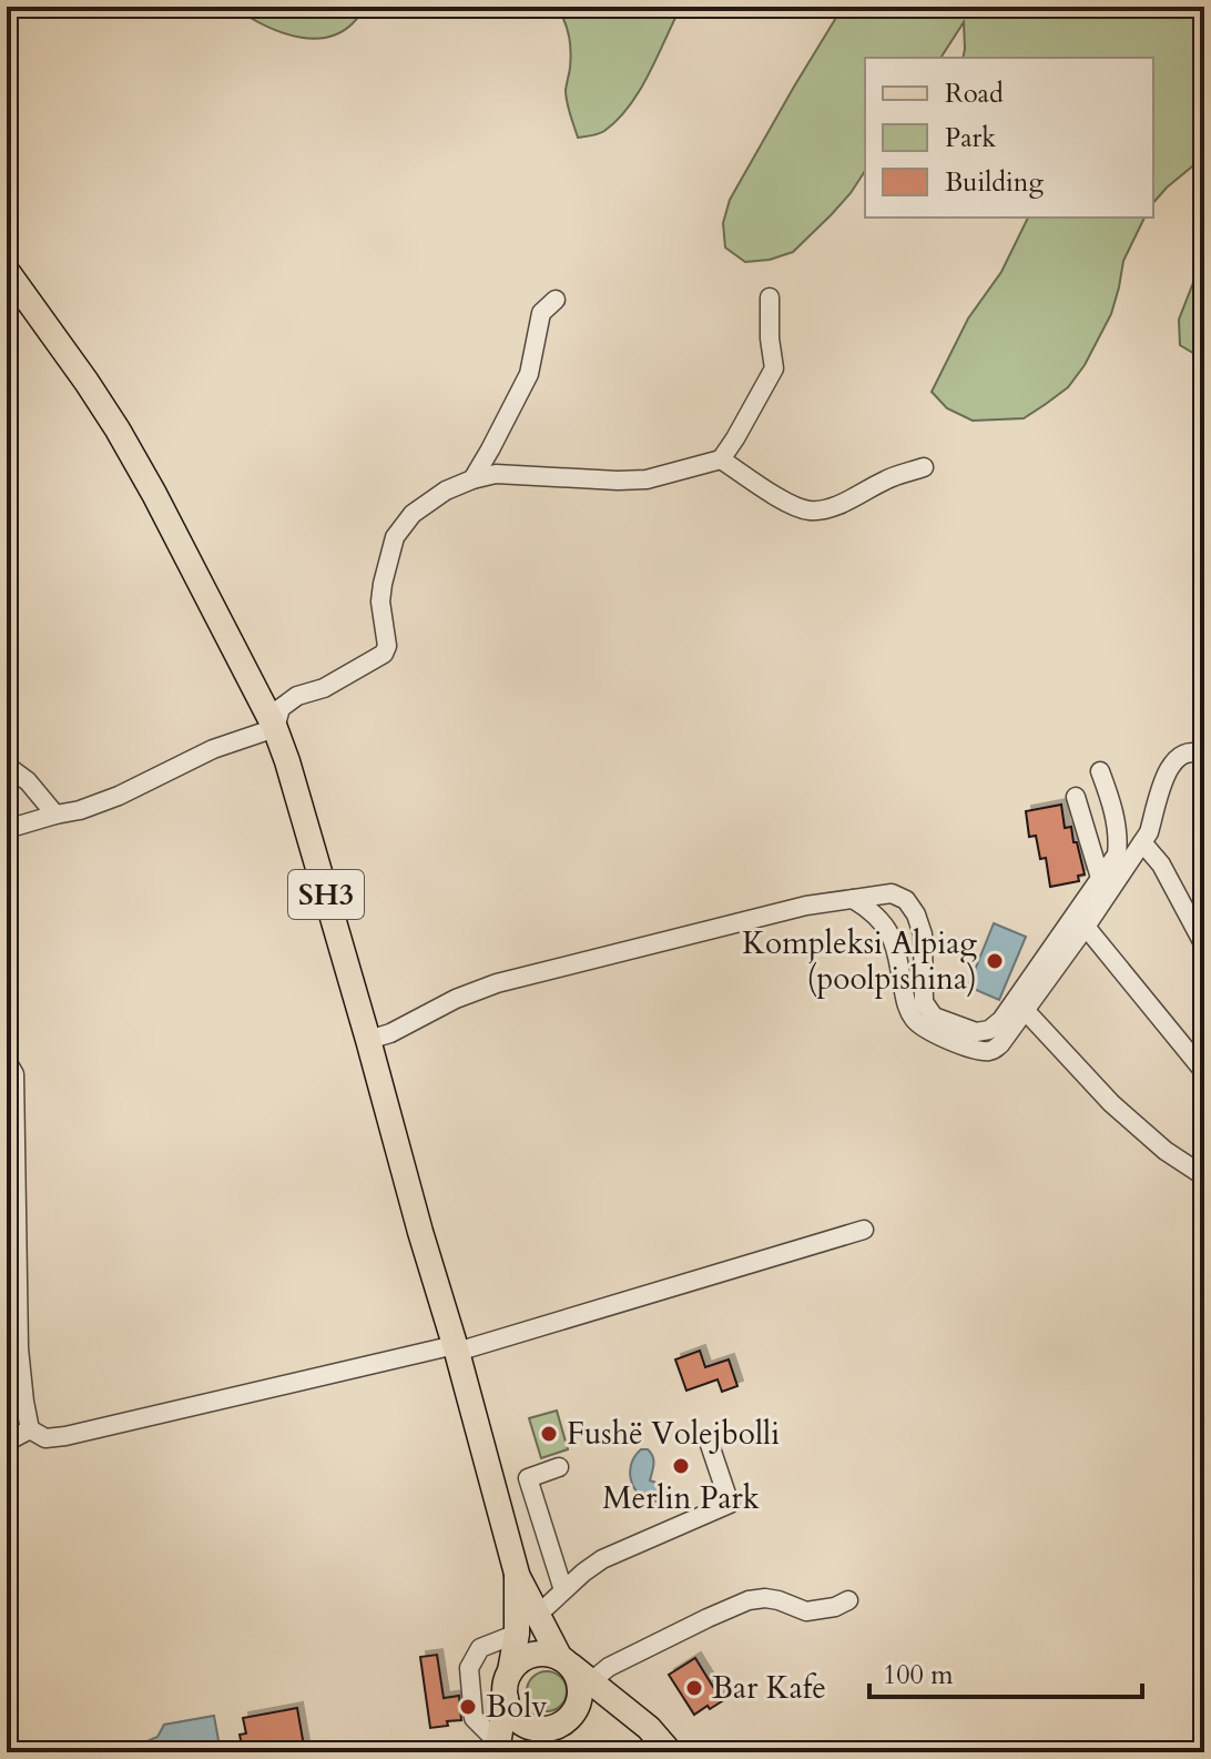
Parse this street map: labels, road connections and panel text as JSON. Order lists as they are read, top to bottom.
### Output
{
  "streets": {
    "main road": ["SH3"]
  },
  "places": [
    "Kompleksi Alpiag (poolpishina)",
    "Fushë Volejbolli",
    "Merlin Park",
    "Bar Kafe",
    "Bolv"
  ],
  "legend": ["Road", "Park", "Building"],
  "scale_bar": "100 m"
}
